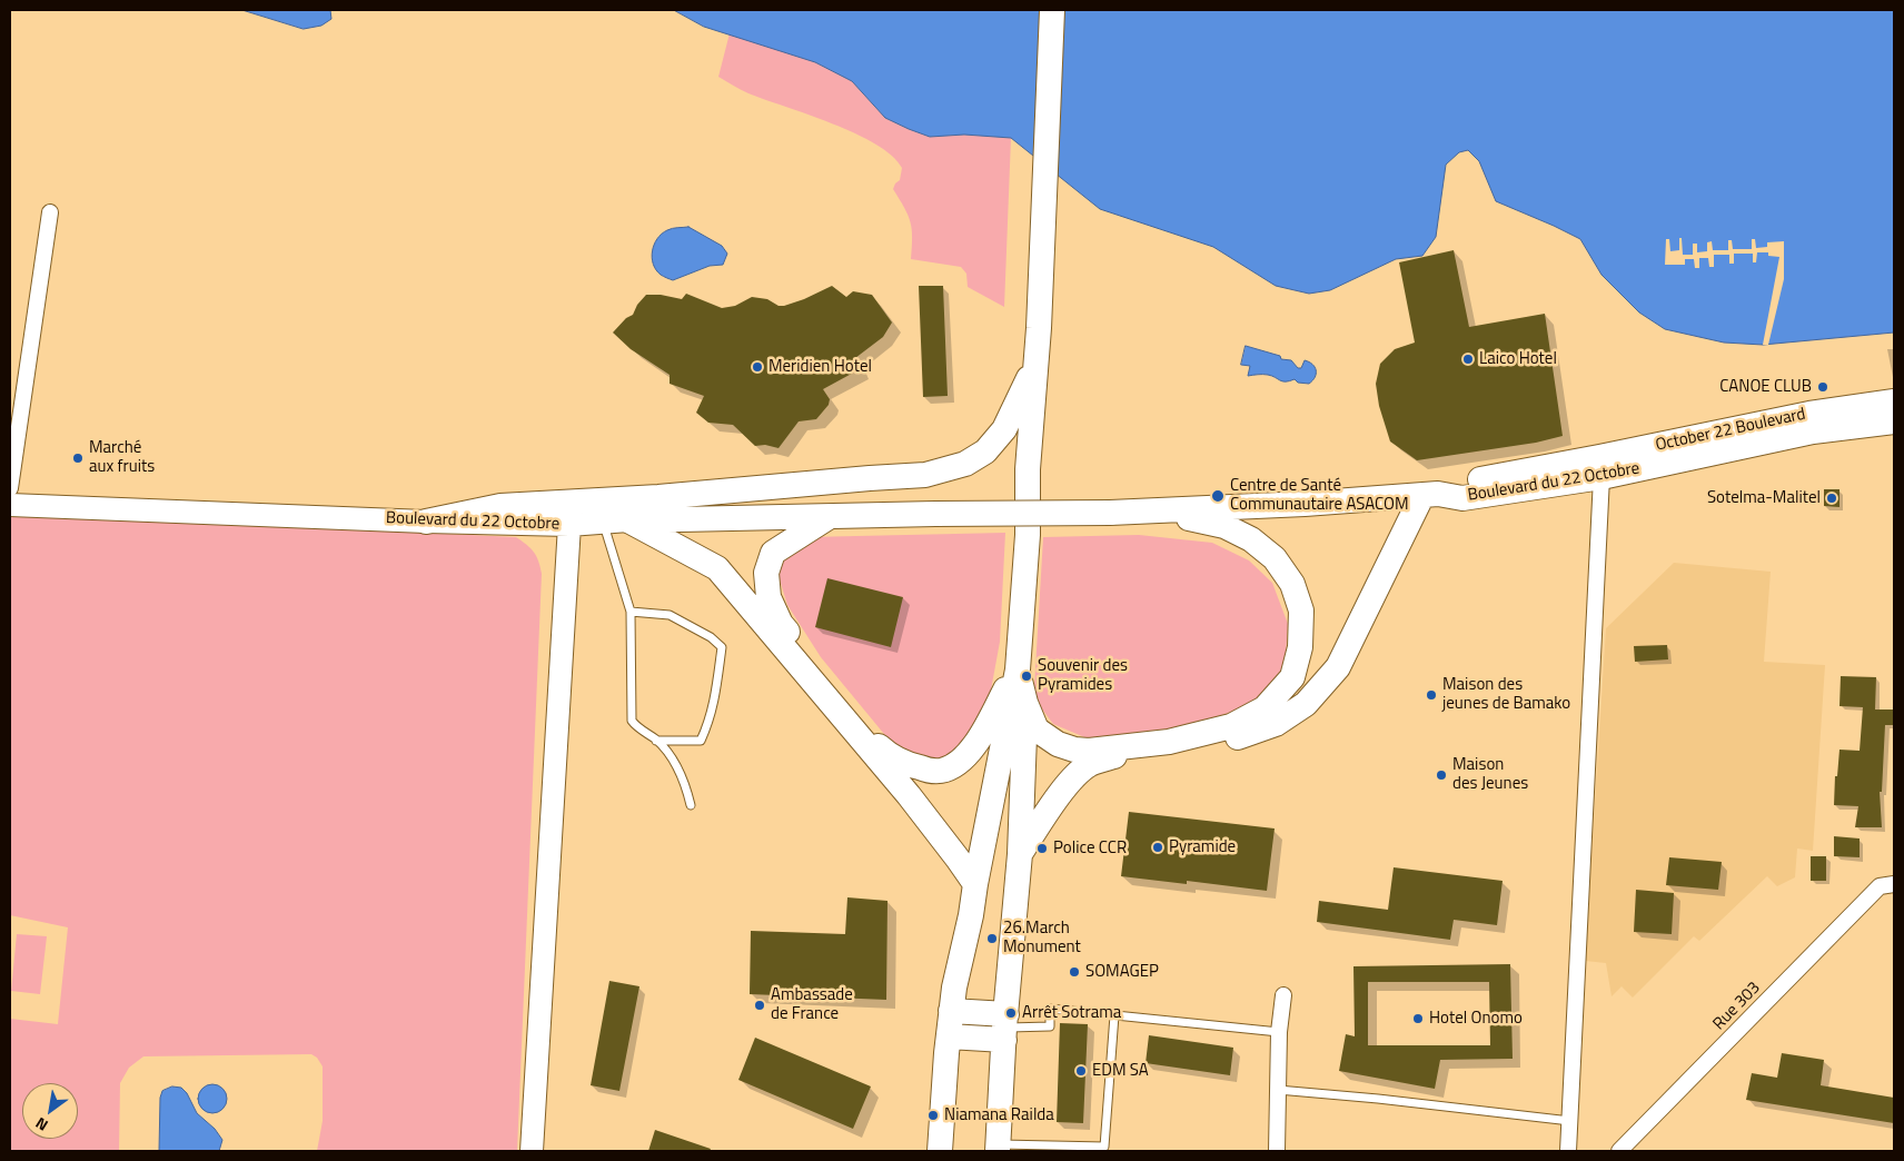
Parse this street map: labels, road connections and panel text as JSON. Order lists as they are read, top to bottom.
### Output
{
  "streets": {
    "main road": ["October 22 Boulevard", "Boulevard du 22 Octobre"],
    "street": ["Rue 303"]
  },
  "crossings": [
    ["October 22 Boulevard", "Boulevard du 22 Octobre"]
  ],
  "places": [
    "Laico Hotel",
    "Meridien Hotel",
    "CANOE CLUB",
    "Marché aux fruits",
    "Centre de Santé Communautaire ASACOM",
    "Sotelma-Malitel",
    "Souvenir des Pyramides",
    "Maison des jeunes de Bamako",
    "Maison des Jeunes",
    "Pyramide",
    "Police CCR",
    "26.March Monument",
    "SOMAGEP",
    "Ambassade de France",
    "Arrêt Sotrama",
    "Hotel Onomo",
    "EDM SA",
    "Niamana Railda"
  ],
  "north": "bottom left"
}
